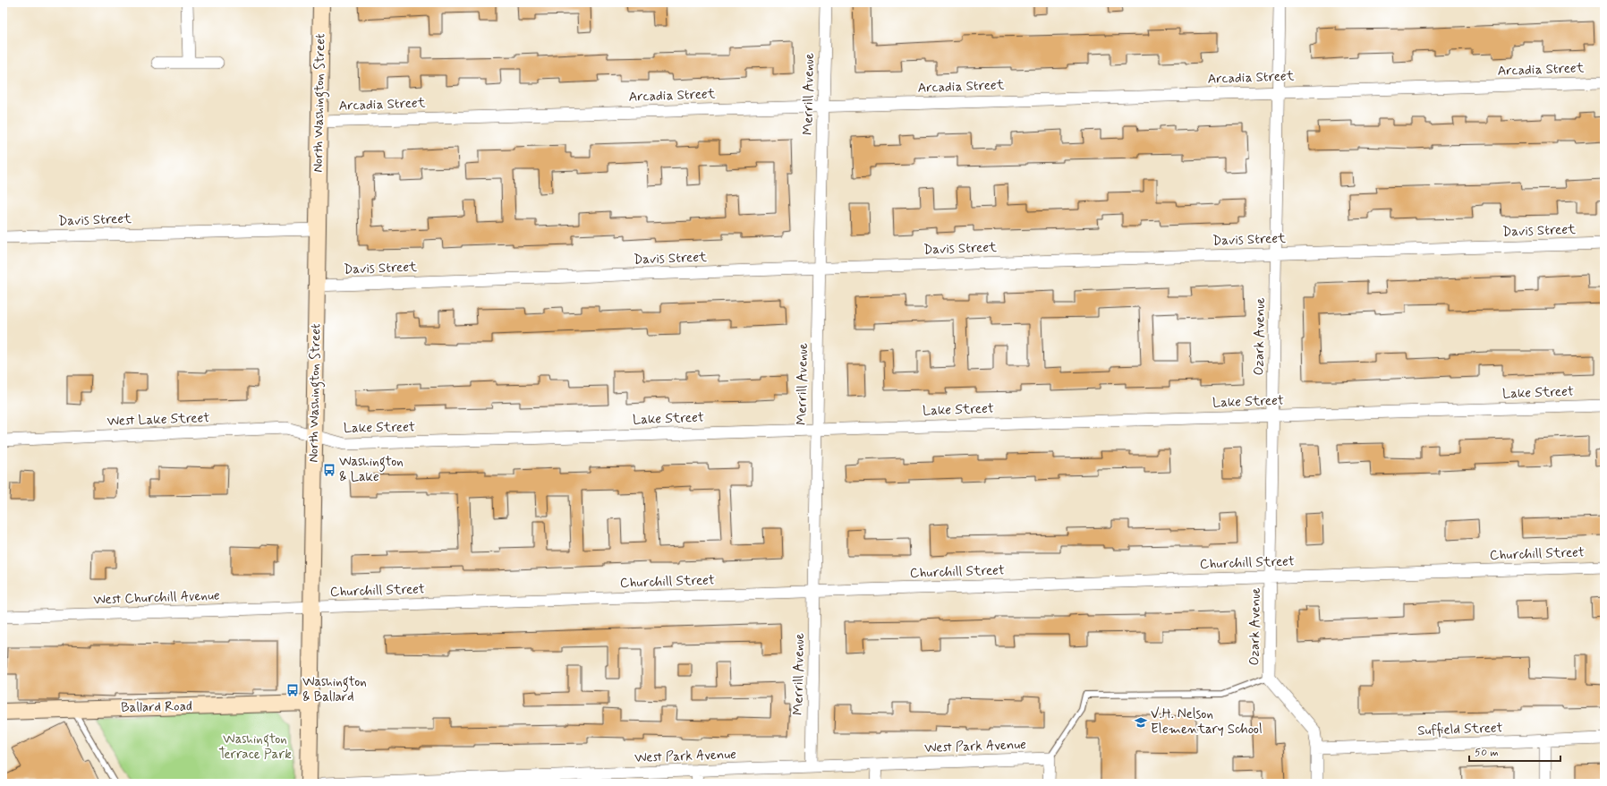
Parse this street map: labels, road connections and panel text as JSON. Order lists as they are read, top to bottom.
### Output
{
  "streets": {
    "street": [
      "Arcadia Street",
      "Merrill Avenue",
      "North Washington Street",
      "Davis Street",
      "Ozark Avenue",
      "Lake Street",
      "West Lake Street",
      "Churchill Street",
      "West Churchill Avenue",
      "Ballard Road",
      "Suffield Street",
      "West Park Avenue"
    ]
  },
  "crossings": [
    ["Arcadia Street", "Merrill Avenue"],
    ["Arcadia Street", "North Washington Street"],
    ["Arcadia Street", "Ozark Avenue"],
    ["Merrill Avenue", "Davis Street"],
    ["Merrill Avenue", "Lake Street"],
    ["Merrill Avenue", "Churchill Street"],
    ["Merrill Avenue", "West Park Avenue"],
    ["North Washington Street", "Davis Street"],
    ["North Washington Street", "Lake Street"],
    ["North Washington Street", "West Lake Street"],
    ["North Washington Street", "Churchill Street"],
    ["North Washington Street", "West Churchill Avenue"],
    ["North Washington Street", "Ballard Road"],
    ["Davis Street", "Ozark Avenue"],
    ["Ozark Avenue", "Lake Street"],
    ["Ozark Avenue", "Churchill Street"],
    ["Ozark Avenue", "Suffield Street"],
    ["Lake Street", "West Lake Street"],
    ["Churchill Street", "West Churchill Avenue"]
  ],
  "parks": ["Washington Terrace Park"],
  "places": {
    "bus stop": ["Washington & Lake", "Washington & Ballard"],
    "school or university": ["V.H. Nelson Elementary School"]
  },
  "scale_bar": "50 m"
}
